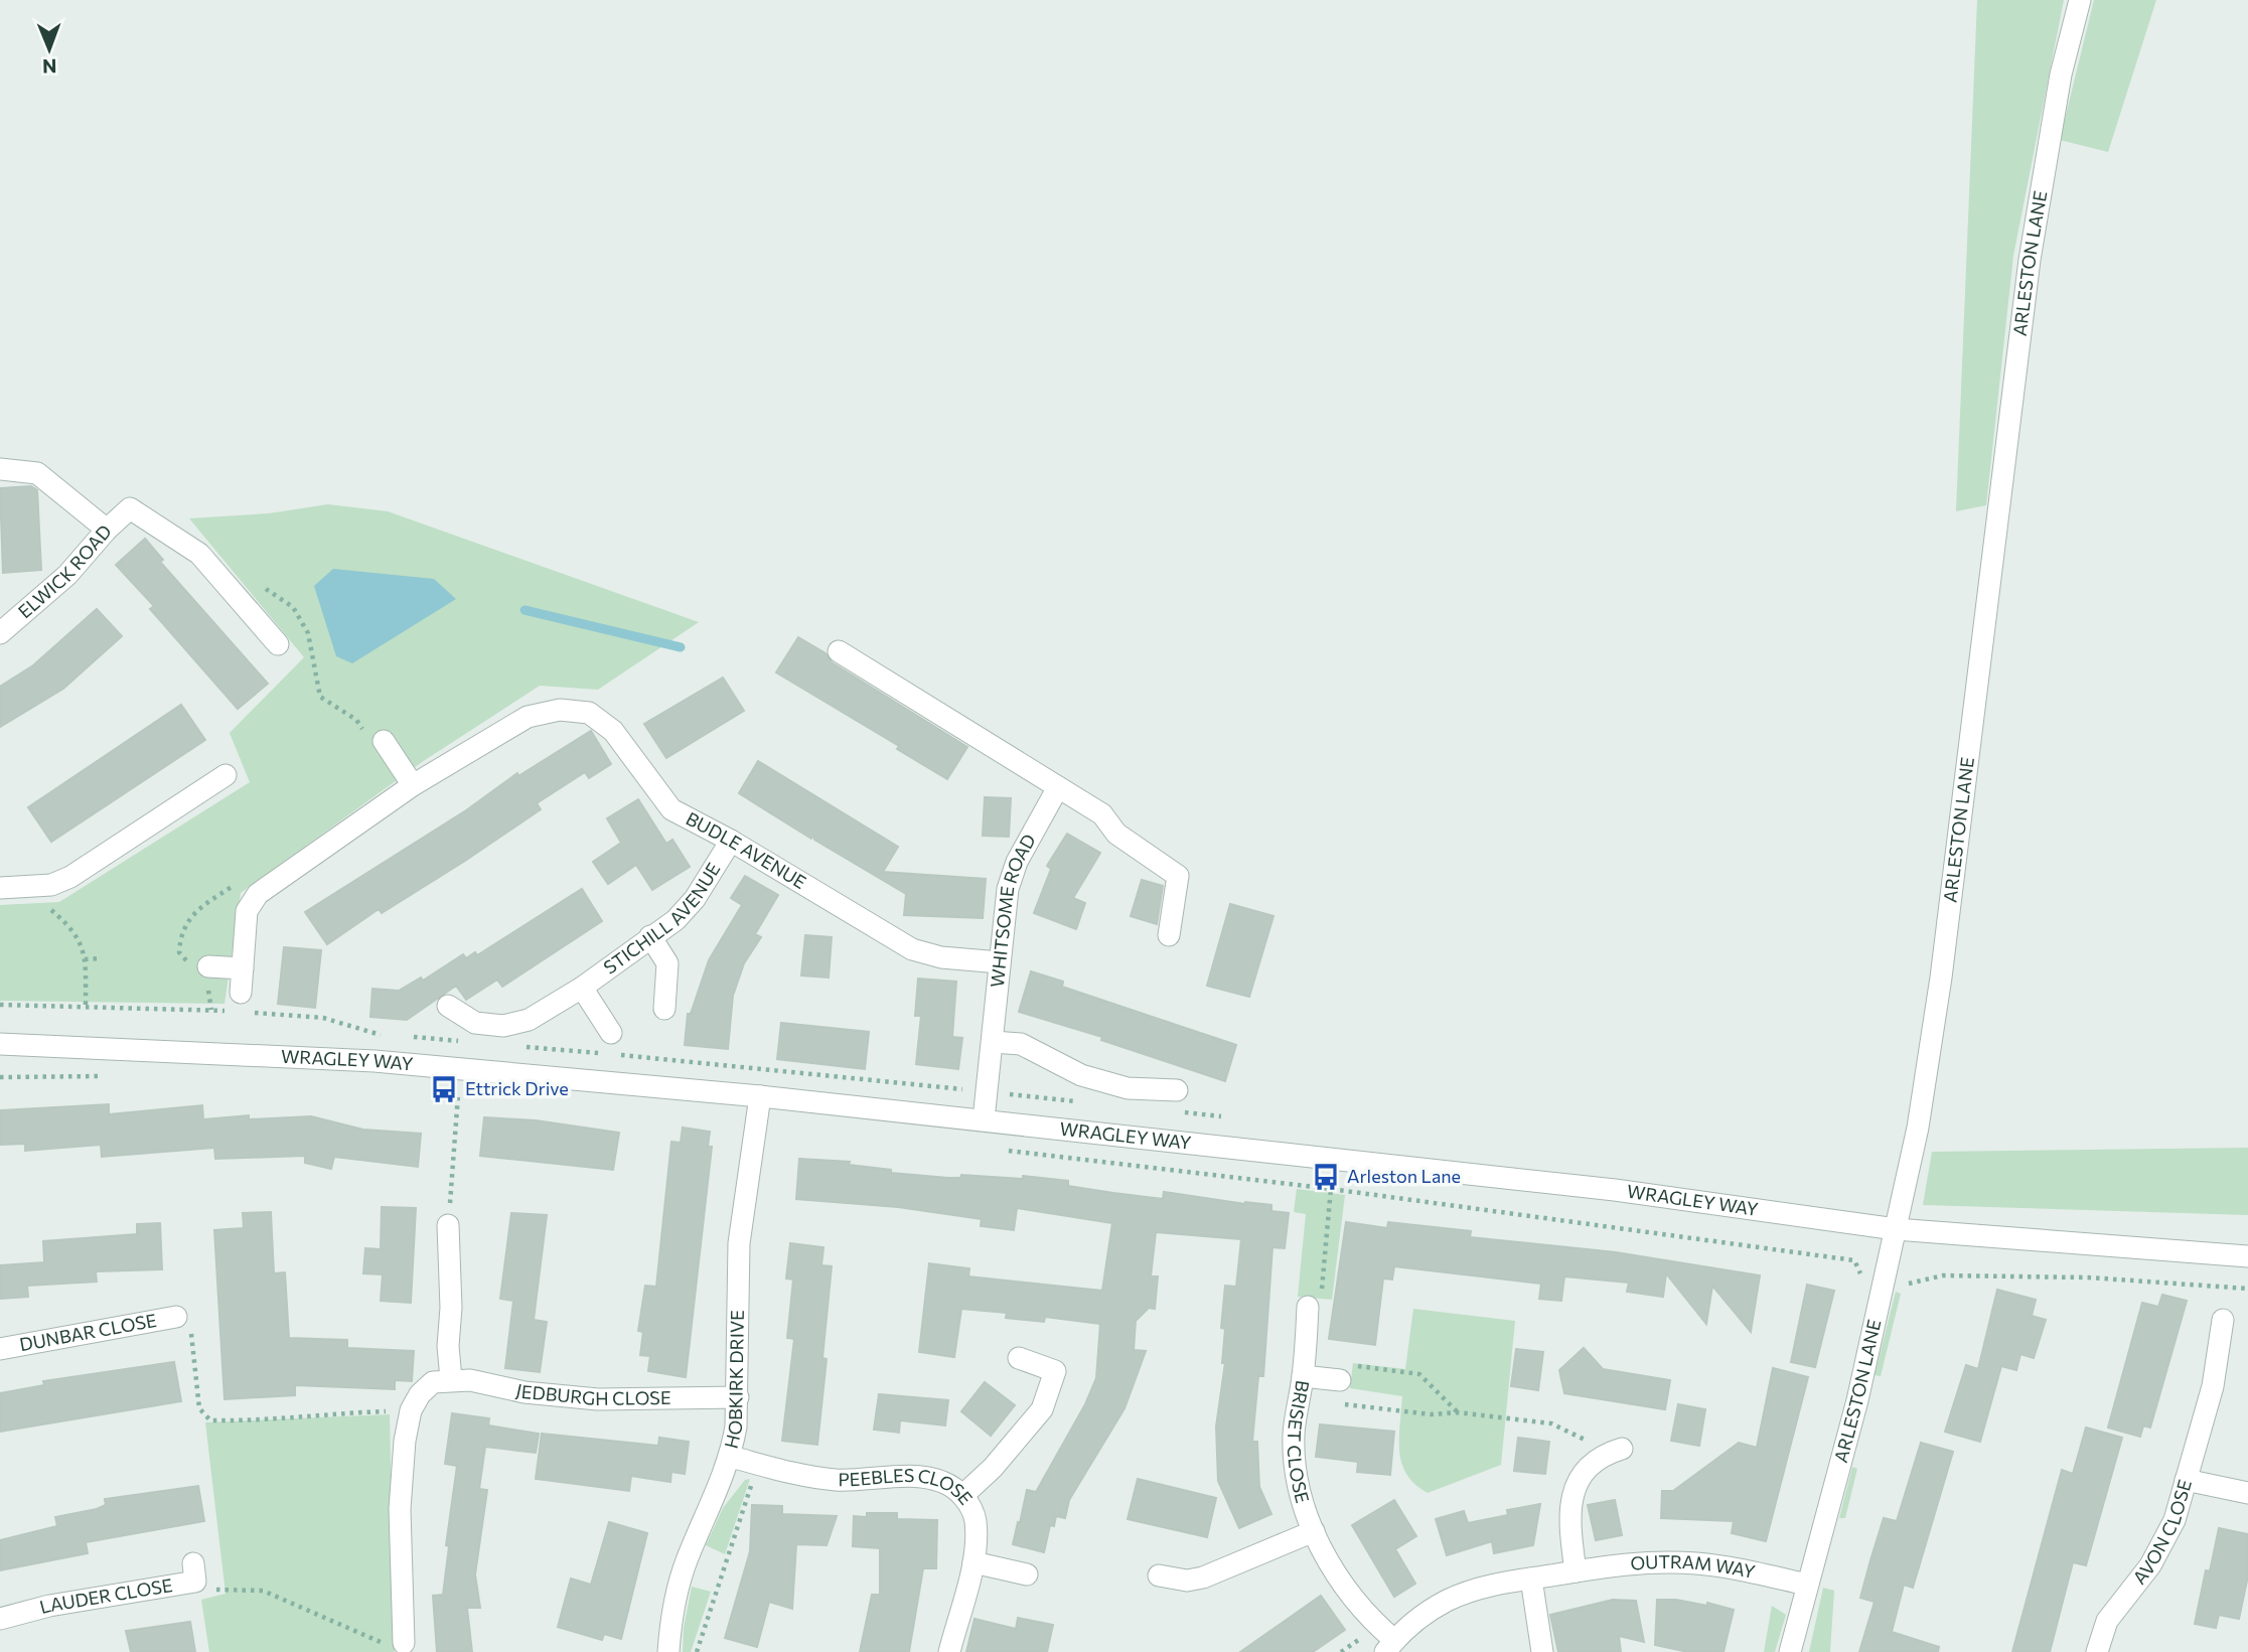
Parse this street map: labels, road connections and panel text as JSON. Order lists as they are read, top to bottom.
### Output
{
  "streets": {
    "street": [
      "ARLESTON LANE",
      "ELWICK ROAD",
      "BUDLE AVENUE",
      "WHITSOME ROAD",
      "STICHILL AVENUE",
      "WRAGLEY WAY",
      "DUNBAR CLOSE",
      "HOBKIRK DRIVE",
      "JEDBURGH CLOSE",
      "BRISET CLOSE",
      "PEEBLES CLOSE",
      "AVON CLOSE",
      "OUTRAM WAY",
      "LAUDER CLOSE"
    ]
  },
  "crossings": [
    ["ARLESTON LANE", "WRAGLEY WAY"],
    ["ARLESTON LANE", "OUTRAM WAY"],
    ["BUDLE AVENUE", "WHITSOME ROAD"],
    ["BUDLE AVENUE", "STICHILL AVENUE"],
    ["WHITSOME ROAD", "WRAGLEY WAY"],
    ["WRAGLEY WAY", "HOBKIRK DRIVE"],
    ["HOBKIRK DRIVE", "JEDBURGH CLOSE"],
    ["HOBKIRK DRIVE", "PEEBLES CLOSE"],
    ["BRISET CLOSE", "OUTRAM WAY"]
  ],
  "places": {
    "bus stop": ["Ettrick Drive", "Arleston Lane"]
  },
  "north": "bottom"
}
